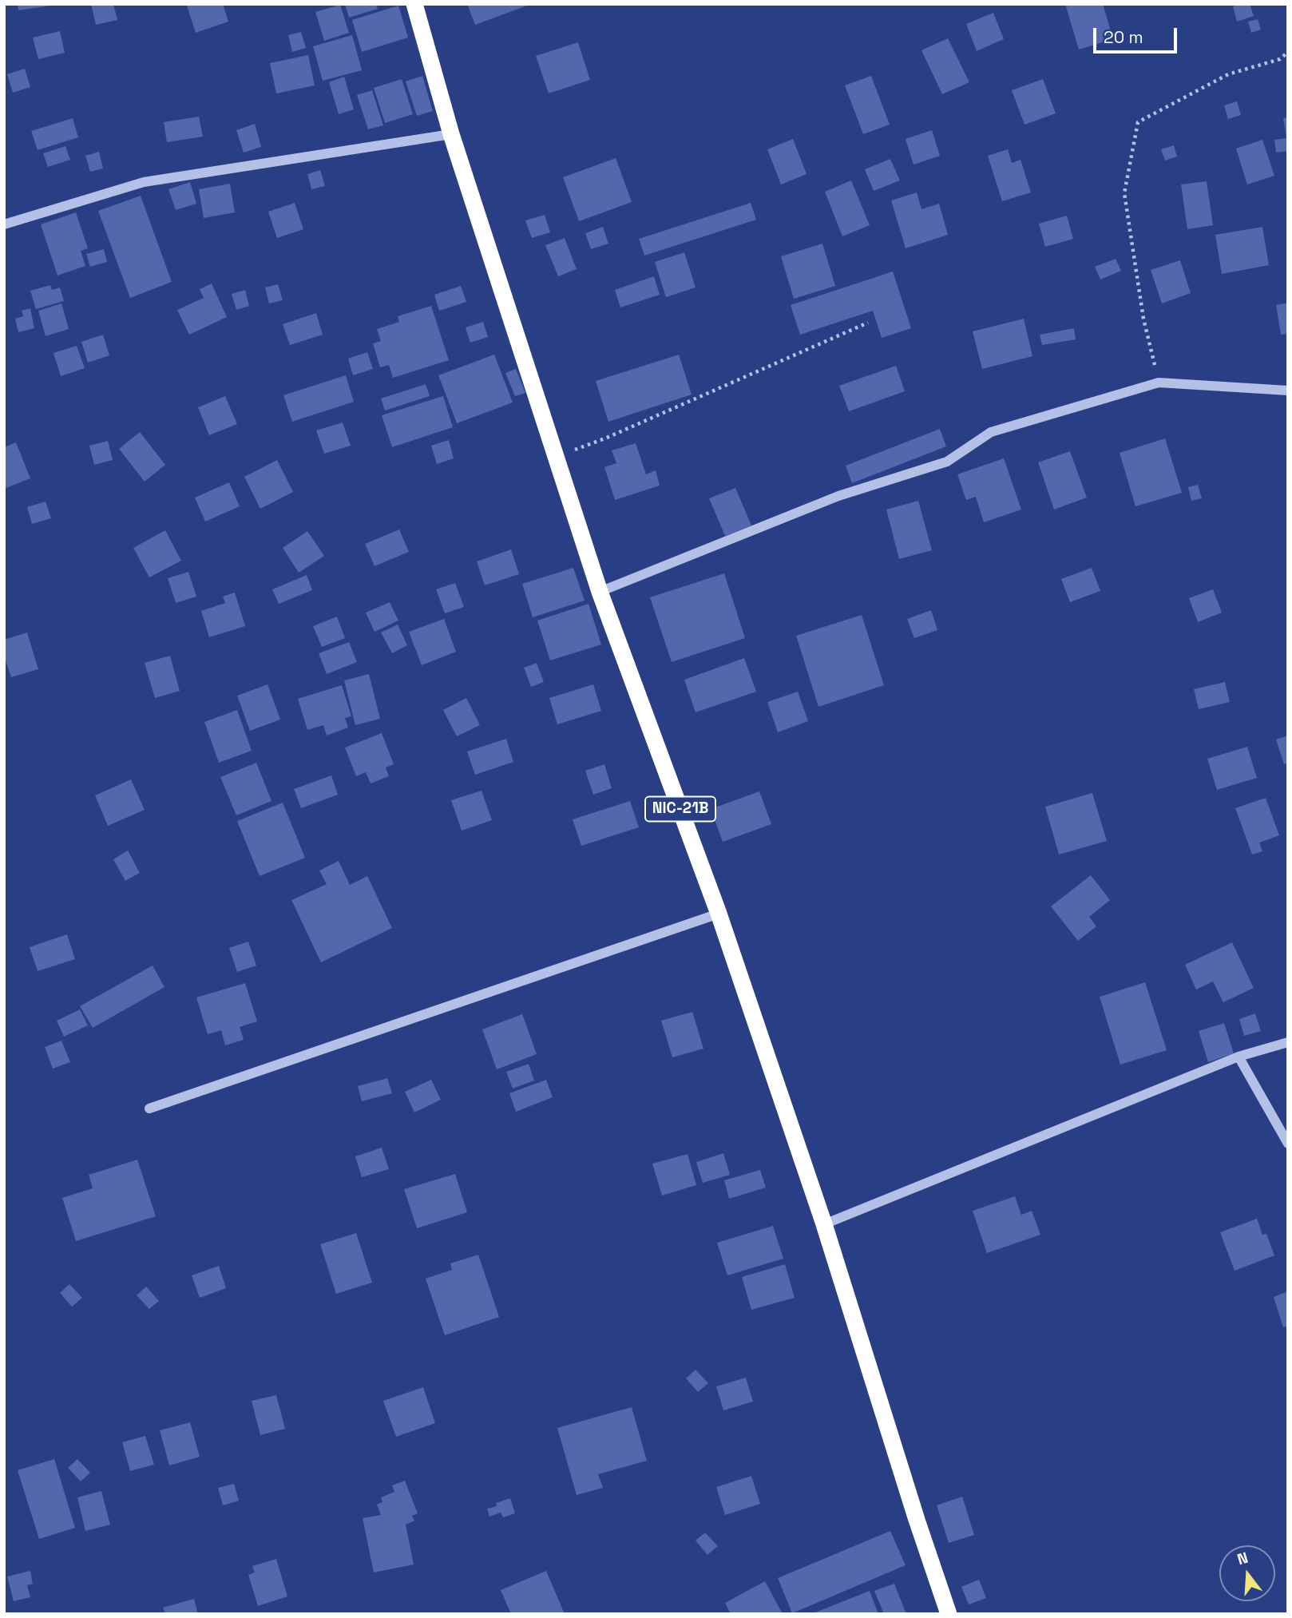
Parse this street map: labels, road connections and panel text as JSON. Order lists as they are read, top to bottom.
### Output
{
  "streets": {
    "highway": ["NIC-21B"]
  },
  "scale_bar": "20 m",
  "north": "top"
}
